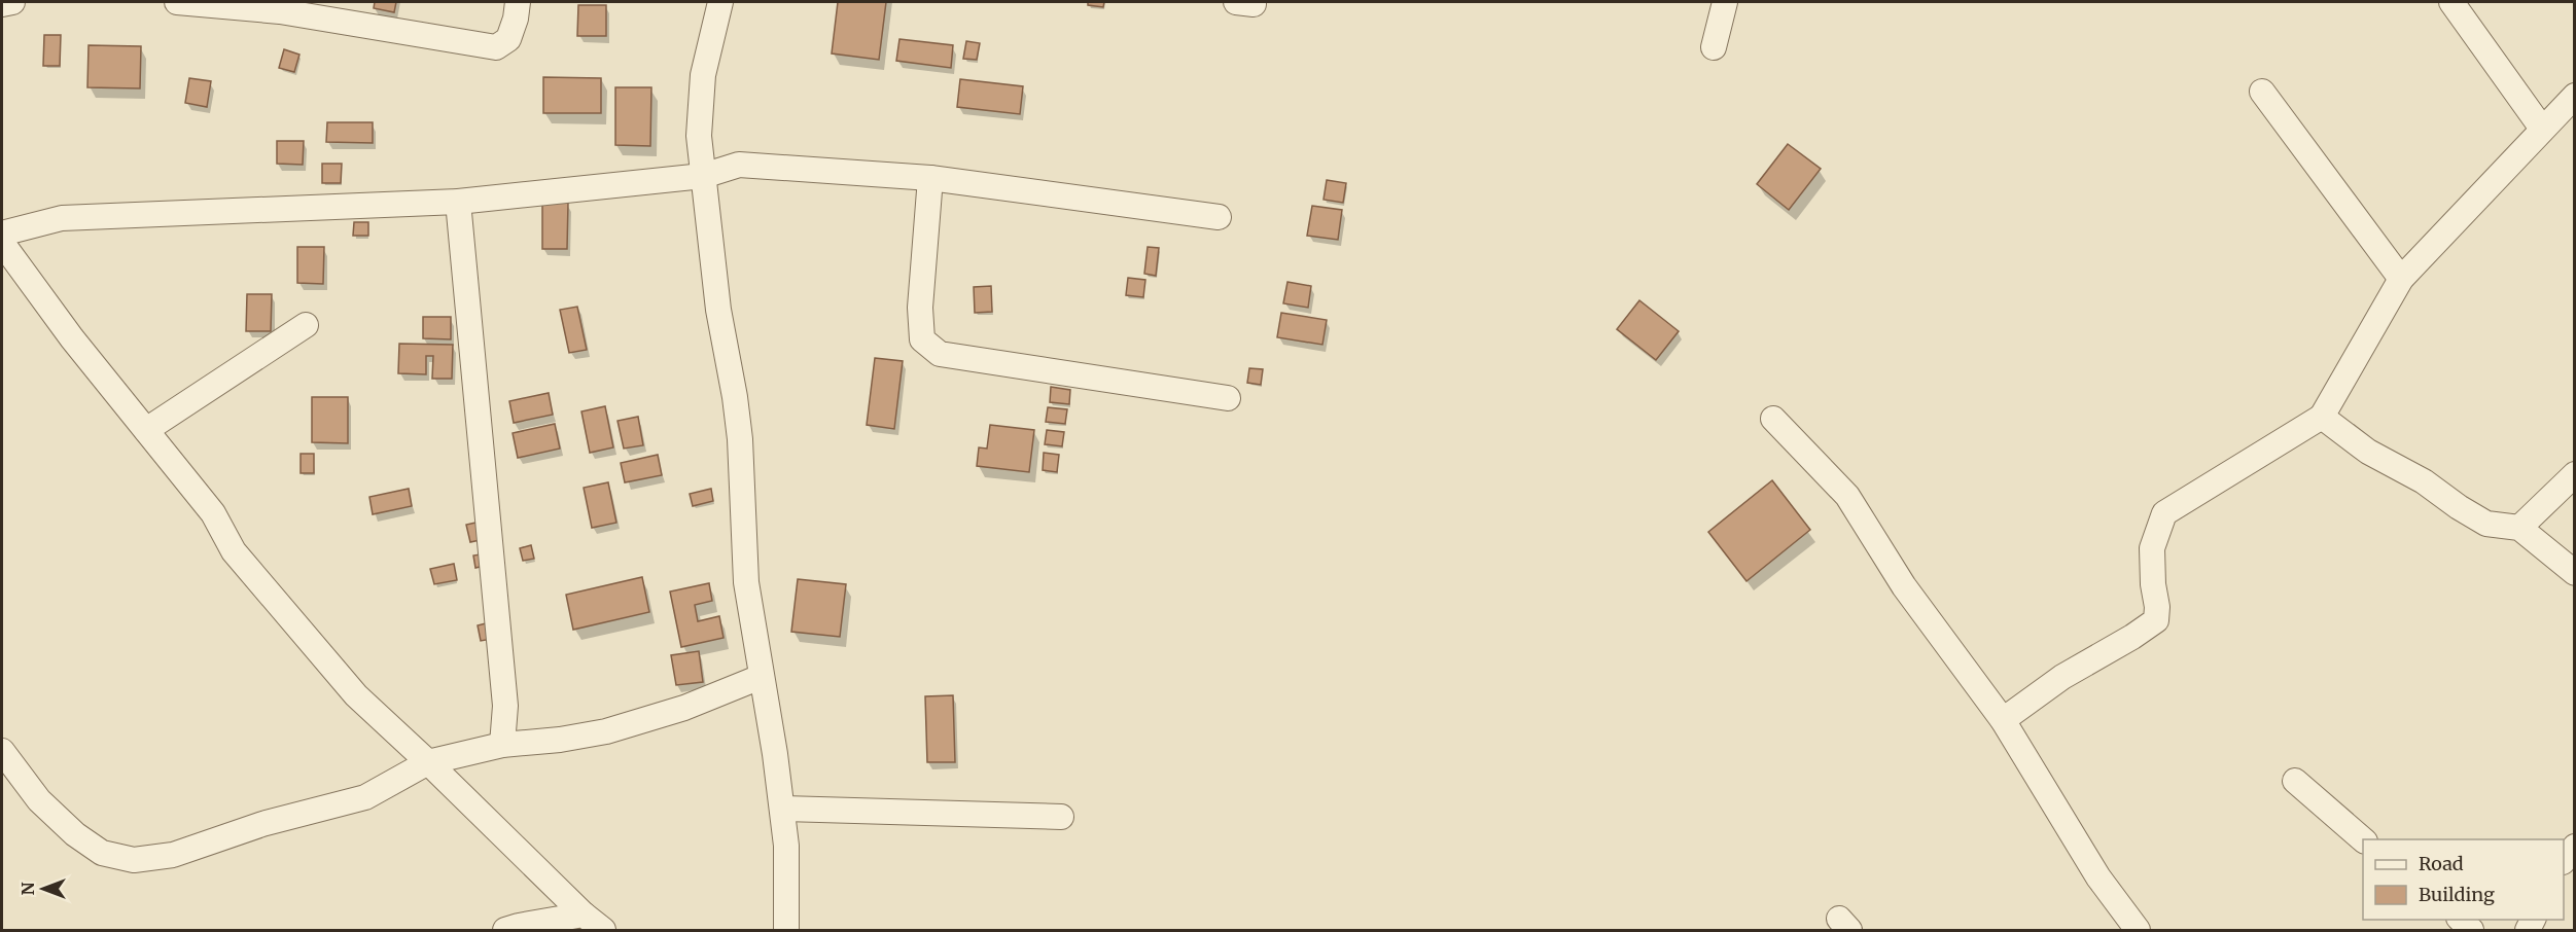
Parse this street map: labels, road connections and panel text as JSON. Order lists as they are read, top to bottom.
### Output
{
  "legend": ["Road", "Building"],
  "north": "left"
}
